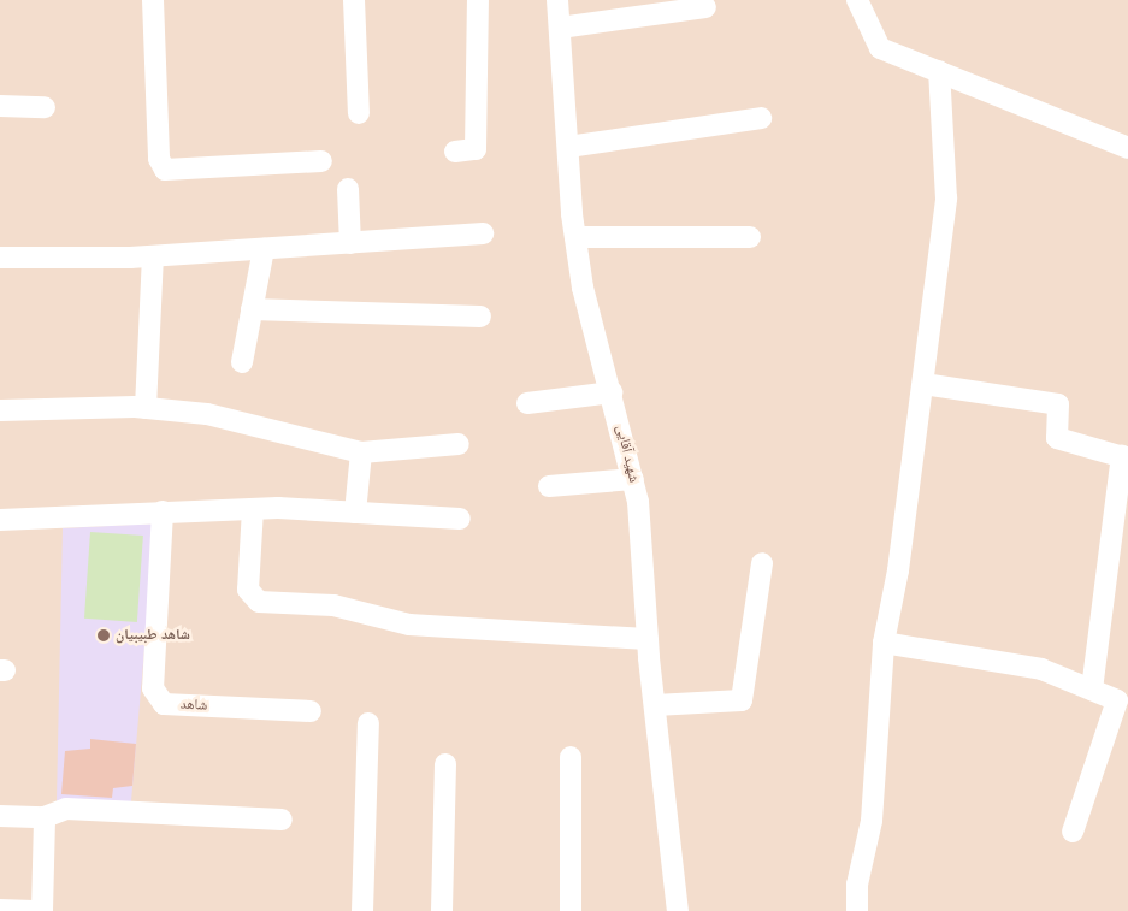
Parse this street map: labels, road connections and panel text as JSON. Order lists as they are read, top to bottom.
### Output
{
  "streets": {
    "street": ["شهید آقایی", "شاهد"]
  },
  "places": ["شاهد طبیبیان"]
}
